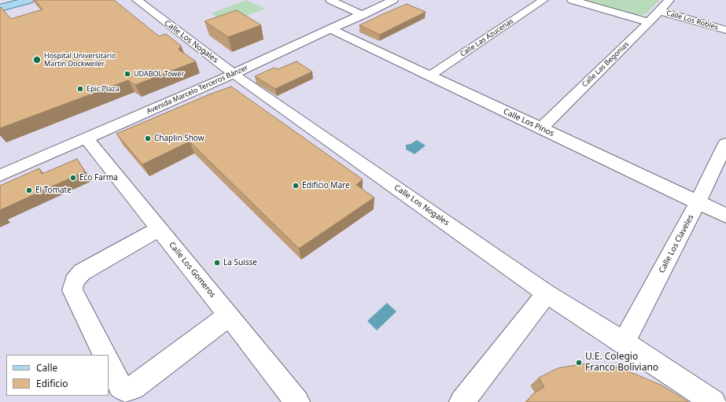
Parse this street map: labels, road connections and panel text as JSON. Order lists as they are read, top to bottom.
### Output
{
  "streets": {
    "street": [
      "Calle Los Robles",
      "Calle Las Azucenas",
      "Calle Los Nogales",
      "Calle Las Begonias",
      "Avenida Marcelo Terceros Bánzer",
      "Calle Los Pinos",
      "Calle Los Claveles",
      "Calle Los Gomeros"
    ]
  },
  "crossings": [
    ["Calle Los Robles", "Calle Las Begonias"],
    ["Calle Las Azucenas", "Calle Los Pinos"],
    ["Calle Los Nogales", "Avenida Marcelo Terceros Bánzer"],
    ["Calle Los Nogales", "Calle Los Claveles"],
    ["Calle Las Begonias", "Calle Los Pinos"],
    ["Avenida Marcelo Terceros Bánzer", "Calle Los Pinos"],
    ["Avenida Marcelo Terceros Bánzer", "Calle Los Gomeros"],
    ["Calle Los Pinos", "Calle Los Claveles"]
  ],
  "places": [
    "Hospital Universitario Martin Dockweiler",
    "UDABOL Tower",
    "Epic Plaza",
    "Chaplin Show",
    "Eco Farma",
    "Edificio Mare",
    "El Tomate",
    "La Suisse",
    "U.E. Colegio Franco Boliviano"
  ],
  "legend": ["Calle", "Edificio"]
}
